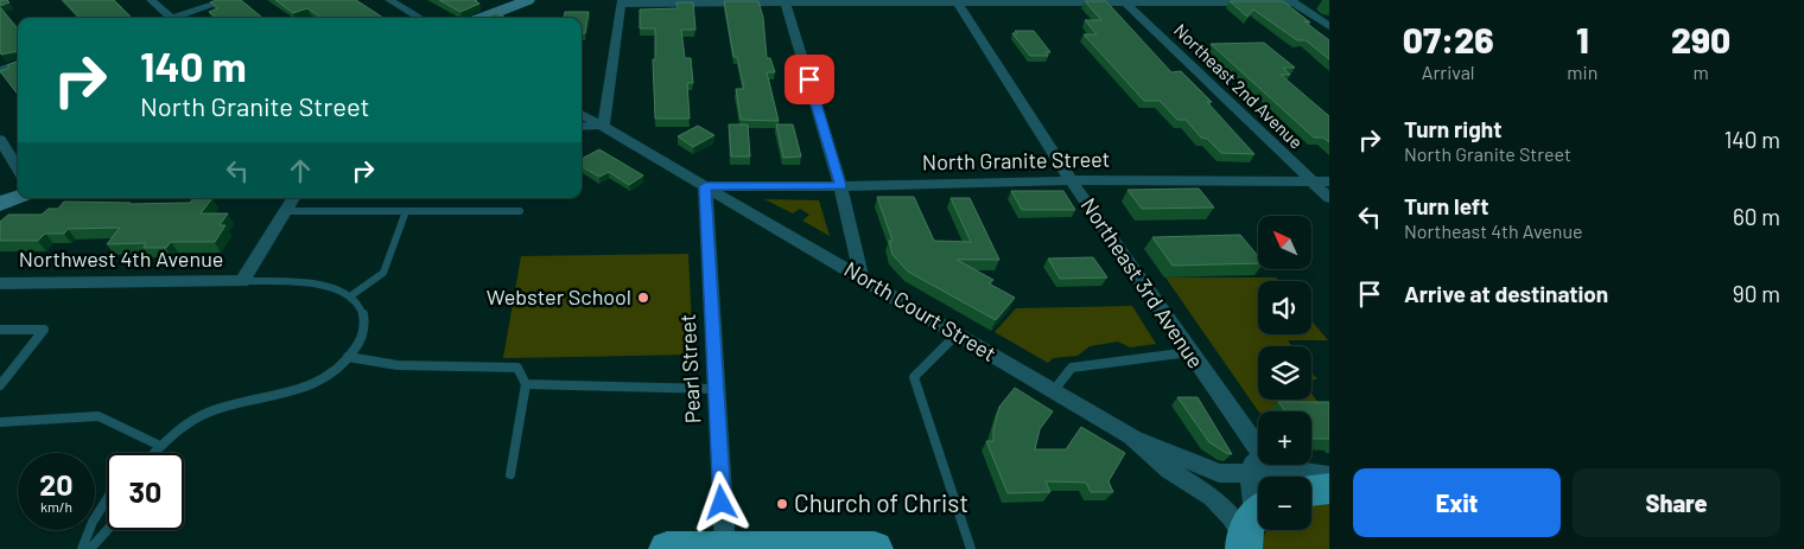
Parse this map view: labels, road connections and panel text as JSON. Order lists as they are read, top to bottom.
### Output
{
  "streets": {
    "street": [
      "Northeast 2nd Avenue",
      "North Granite Street",
      "Northwest 4th Avenue",
      "Northeast 3rd Avenue",
      "North Court Street",
      "Pearl Street"
    ]
  },
  "crossings": [
    ["Northeast 2nd Avenue", "North Granite Street"],
    ["North Granite Street", "Northeast 3rd Avenue"],
    ["North Granite Street", "North Court Street"],
    ["North Granite Street", "Pearl Street"],
    ["North Court Street", "Pearl Street"]
  ],
  "places": ["Webster School", "Church of Christ"],
  "north": "top left",
  "page": {
    "eta": [
      "07:26",
      "Arrival",
      "1",
      "min",
      "290",
      "m"
    ],
    "turn": ["140 m", "North Granite Street"],
    "list": [
      {
        "name": "Turn right",
        "note": "North Granite Street",
        "value": "140 m"
      },
      {
        "name": "Turn left",
        "note": "Northeast 4th Avenue",
        "value": "60 m"
      },
      {
        "name": "Arrive at destination",
        "value": "90 m"
      }
    ],
    "map_buttons": ["+", "−"],
    "speed": "20 km/h",
    "limit": "30",
    "buttons": ["Exit", "Share"]
  }
}
